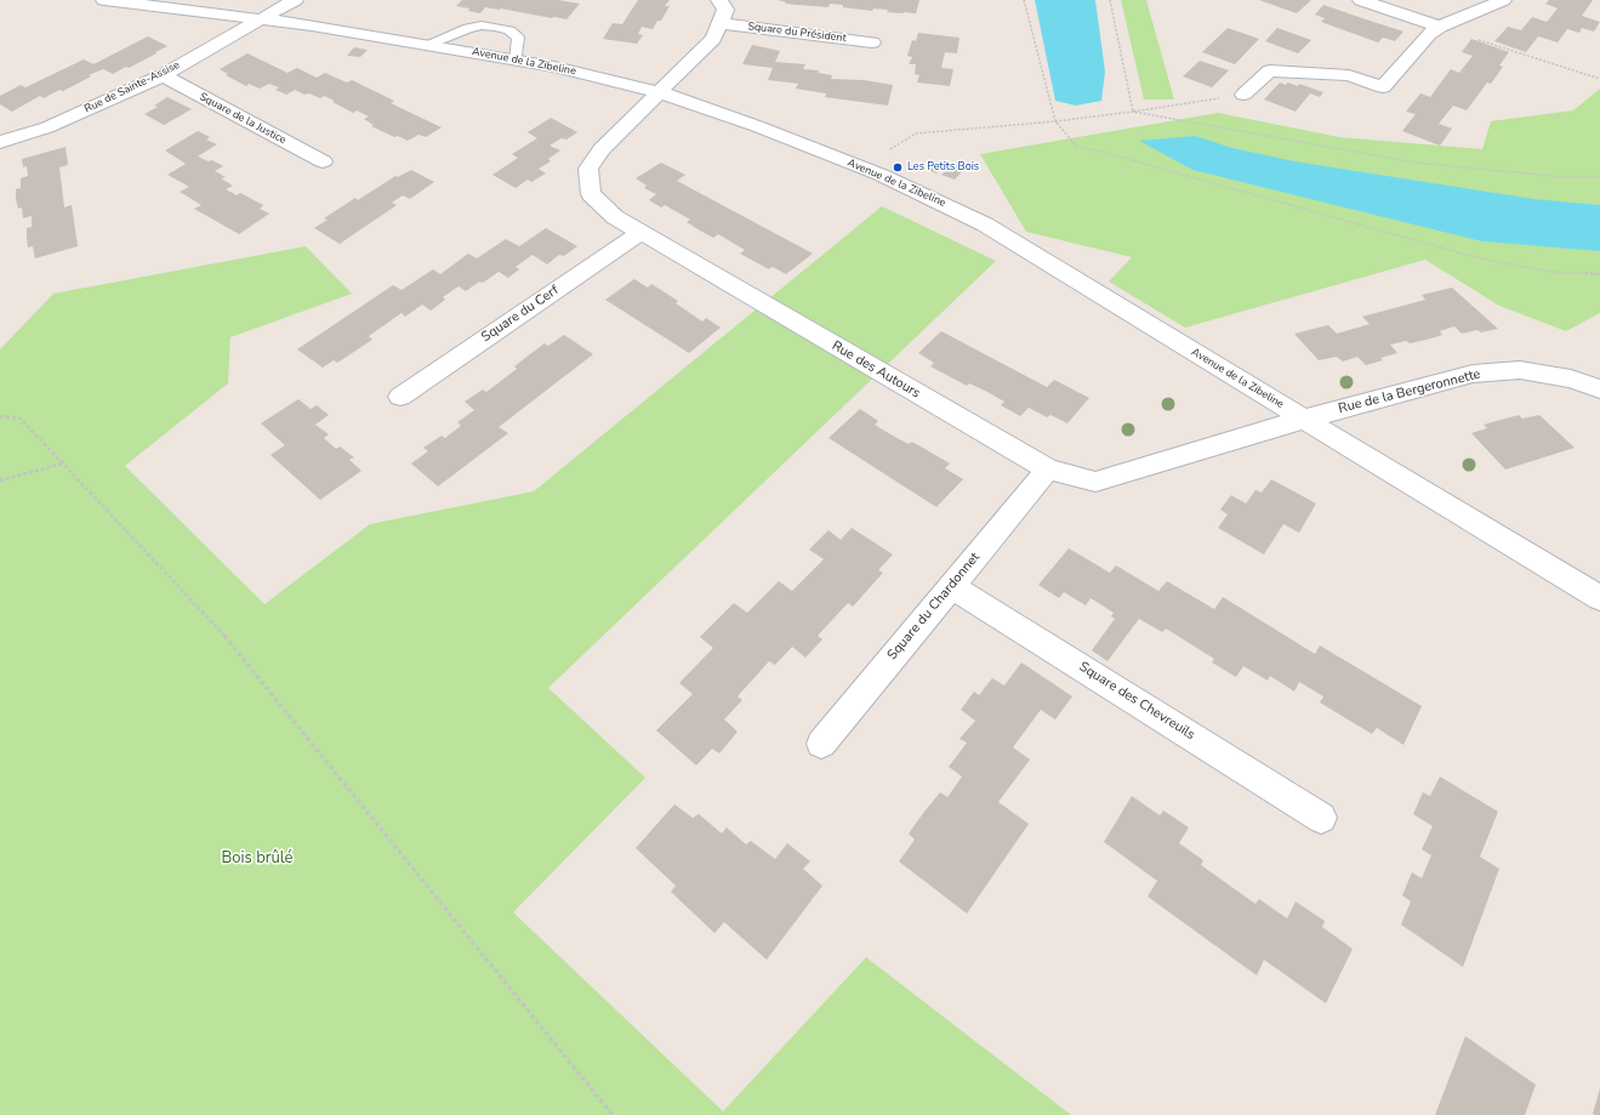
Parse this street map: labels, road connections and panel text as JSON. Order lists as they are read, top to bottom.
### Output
{
  "streets": {
    "street": [
      "Square du Président",
      "Avenue de la Zibeline",
      "Rue de Sainte-Assise",
      "Square de la Justice",
      "Square du Cerf",
      "Rue des Autours",
      "Rue de la Bergeronnette",
      "Square du Chardonnet",
      "Square des Chevreuils"
    ]
  },
  "crossings": [
    ["Square du Président", "Rue des Autours"],
    ["Avenue de la Zibeline", "Rue de Sainte-Assise"],
    ["Avenue de la Zibeline", "Rue des Autours"],
    ["Avenue de la Zibeline", "Rue de la Bergeronnette"],
    ["Rue de Sainte-Assise", "Square de la Justice"],
    ["Square du Cerf", "Rue des Autours"],
    ["Rue des Autours", "Rue de la Bergeronnette"],
    ["Rue des Autours", "Square du Chardonnet"],
    ["Square du Chardonnet", "Square des Chevreuils"]
  ],
  "parks": ["Bois brûlé"],
  "places": ["Les Petits Bois"]
}
